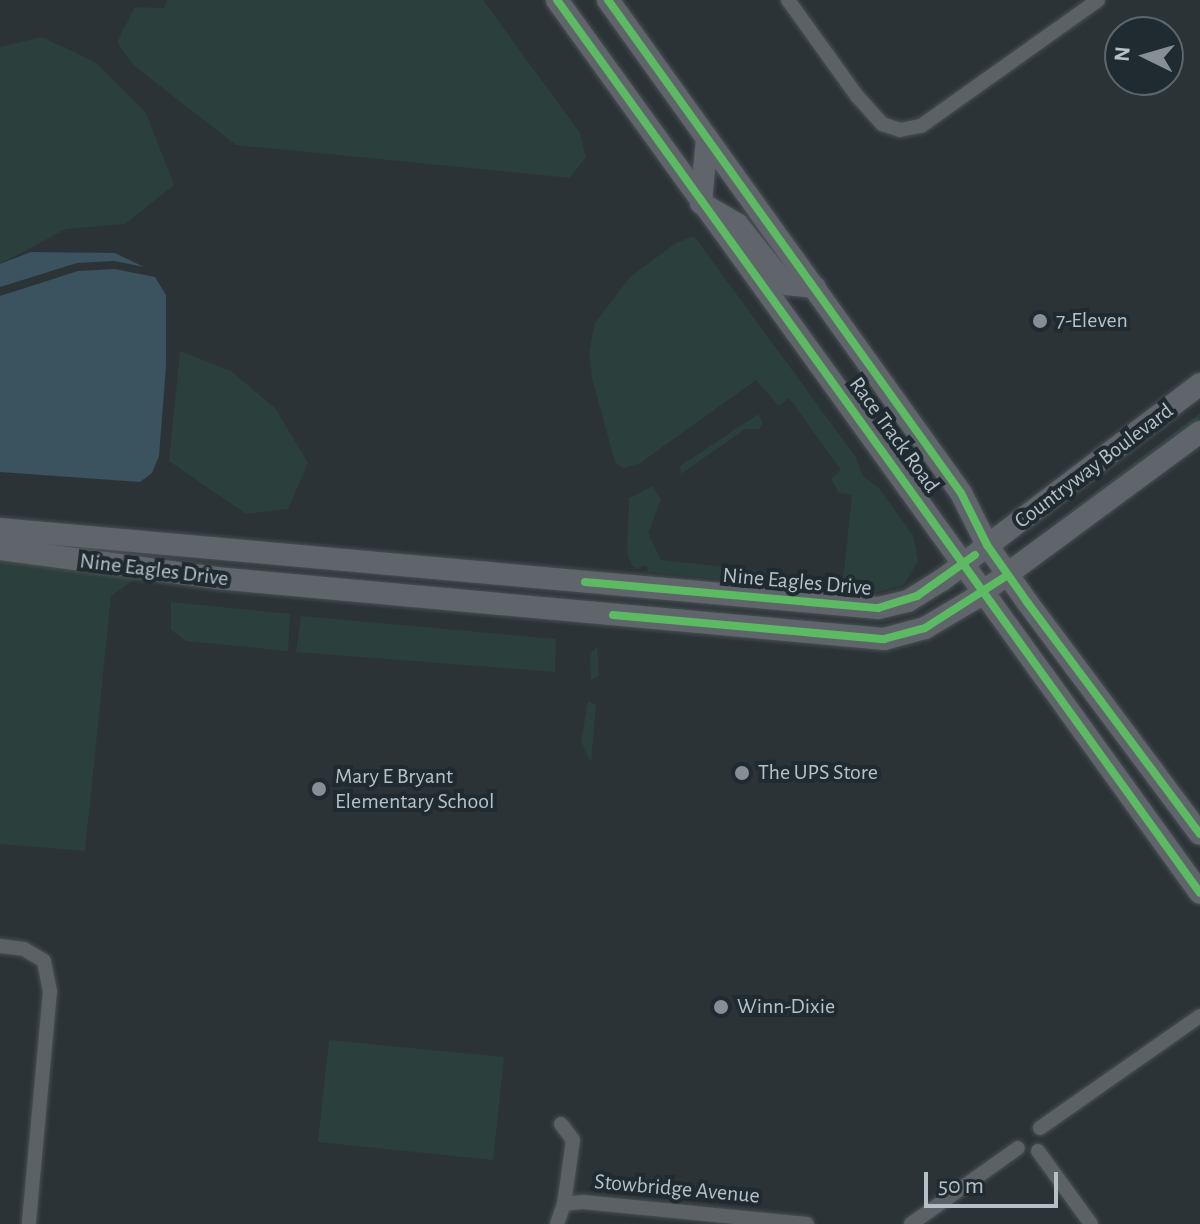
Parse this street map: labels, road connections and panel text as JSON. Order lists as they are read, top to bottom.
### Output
{
  "streets": {
    "street": [
      "Race Track Road",
      "Countryway Boulevard",
      "Nine Eagles Drive",
      "Stowbridge Avenue"
    ]
  },
  "crossings": [
    ["Race Track Road", "Countryway Boulevard"],
    ["Race Track Road", "Nine Eagles Drive"],
    ["Countryway Boulevard", "Nine Eagles Drive"]
  ],
  "places": [
    "7-Eleven",
    "The UPS Store",
    "Mary E Bryant Elementary School",
    "Winn-Dixie"
  ],
  "scale_bar": "50 m",
  "north": "left"
}
